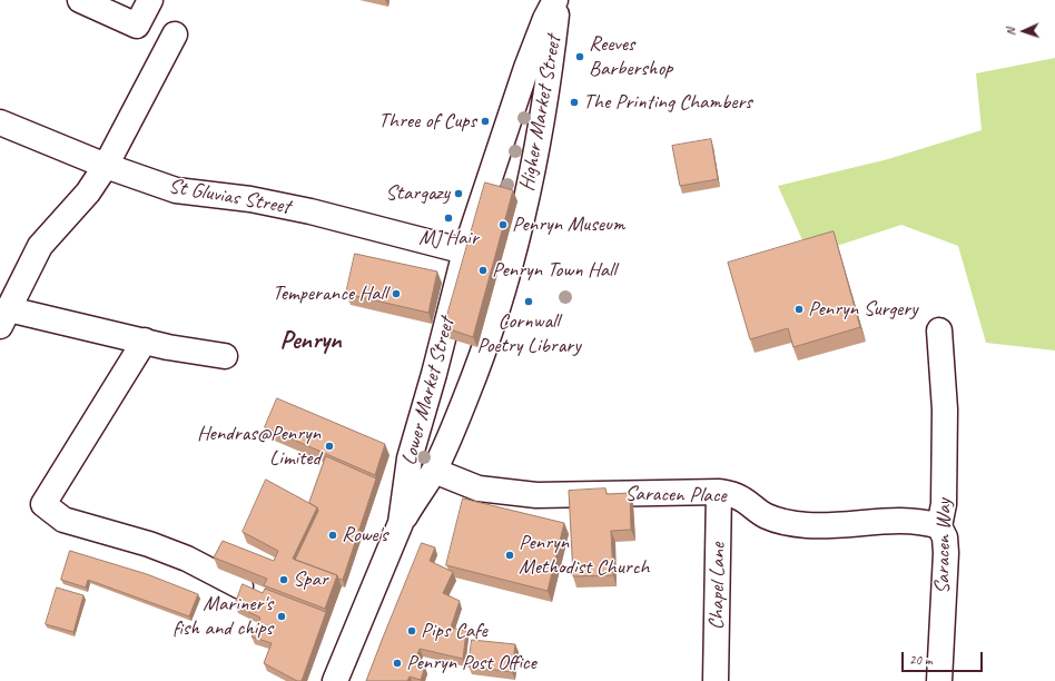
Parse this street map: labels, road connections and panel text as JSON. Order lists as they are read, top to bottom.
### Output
{
  "streets": {
    "street": [
      "Higher Market Street",
      "St Gluvias Street",
      "Lower Market Street",
      "Saracen Place",
      "Saracen Way",
      "Chapel Lane"
    ]
  },
  "crossings": [
    ["Higher Market Street", "Lower Market Street"],
    ["Higher Market Street", "Saracen Place"],
    ["St Gluvias Street", "Lower Market Street"],
    ["Saracen Place", "Saracen Way"],
    ["Saracen Place", "Chapel Lane"]
  ],
  "districts": ["Penryn"],
  "places": [
    "Reeves Barbershop",
    "The Printing Chambers",
    "Three of Cups",
    "Stargazy",
    "MJ Hair",
    "Penryn Museum",
    "Penryn Town Hall",
    "Temperance Hall",
    "Cornwall Poetry Library",
    "Penryn Surgery",
    "Hendras@Penryn Limited",
    "Rowe's",
    "Penryn Methodist Church",
    "Spar",
    "Mariner's fish and chips",
    "Pips Cafe",
    "Penryn Post Office"
  ],
  "scale_bar": "20 m",
  "north": "left"
}
